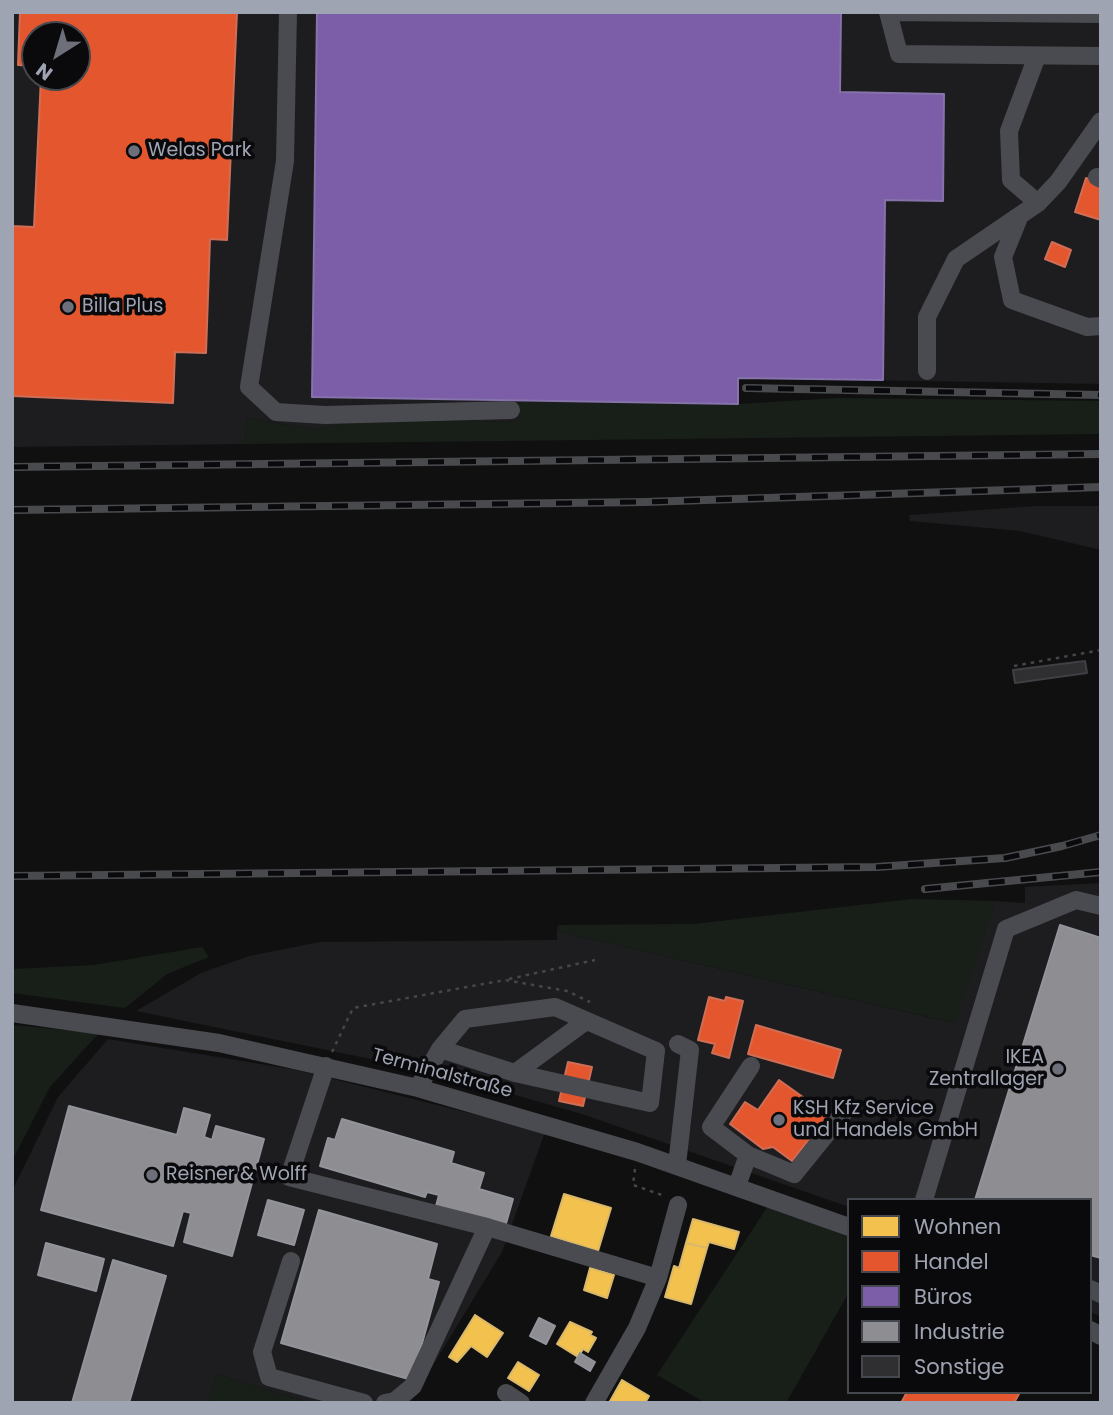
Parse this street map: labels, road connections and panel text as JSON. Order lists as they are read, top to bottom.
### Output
{
  "streets": {
    "street": ["Terminalstraße"]
  },
  "places": [
    "Welas Park",
    "Billa Plus",
    "IKEA Zentrallager",
    "KSH Kfz Service und Handels GmbH",
    "Reisner & Wolff"
  ],
  "legend": [
    "Wohnen",
    "Handel",
    "Büros",
    "Industrie",
    "Sonstige"
  ],
  "north": "bottom left"
}
